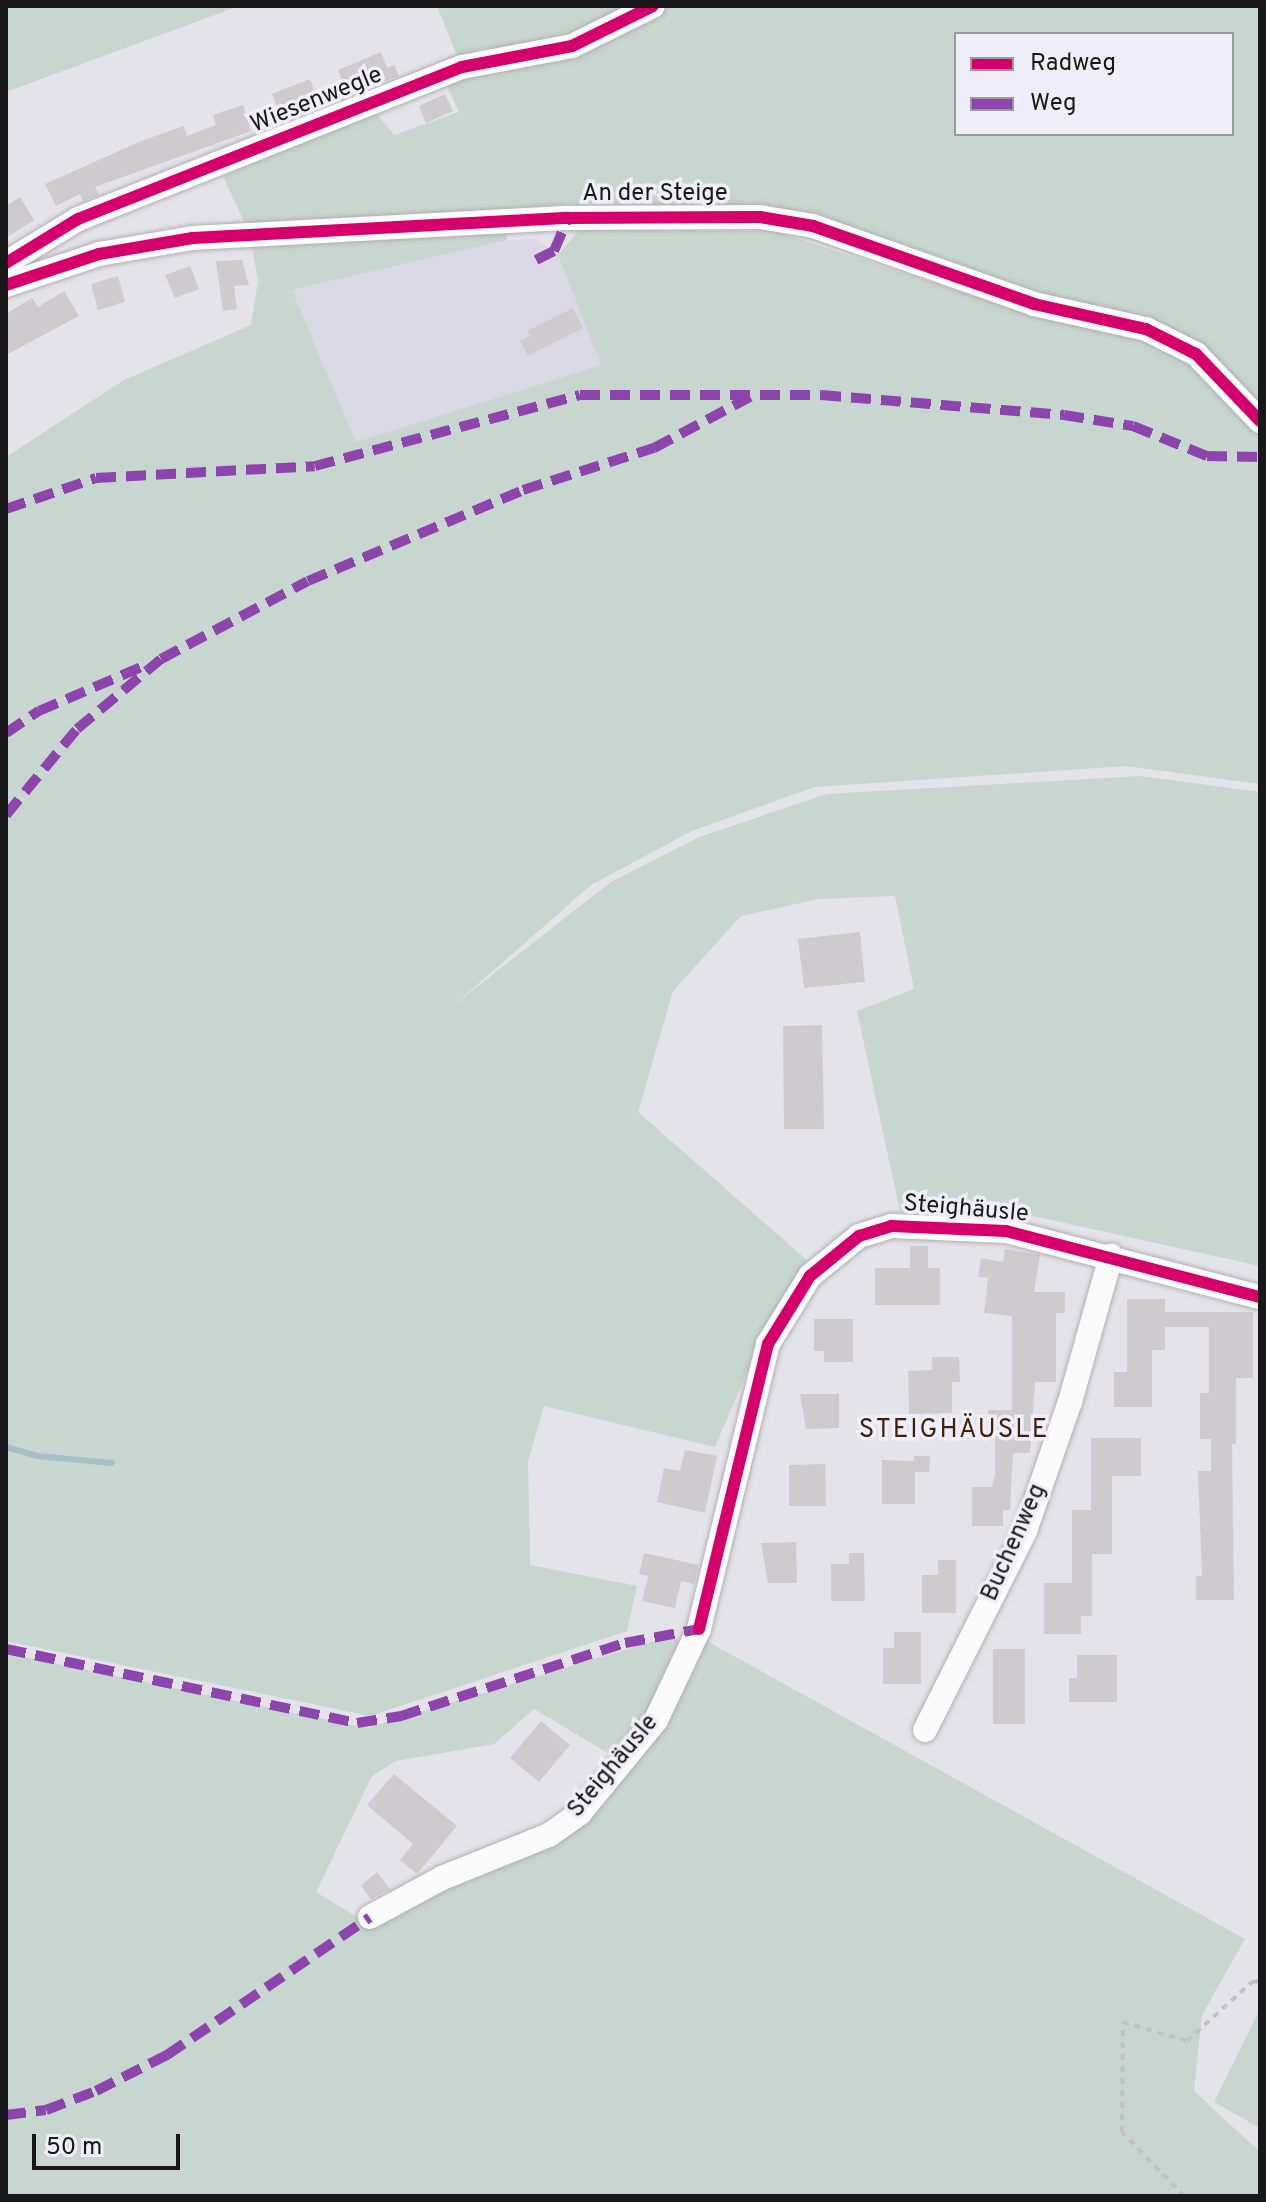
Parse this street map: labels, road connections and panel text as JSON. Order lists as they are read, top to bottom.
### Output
{
  "streets": {
    "street": [
      "Wiesenwegle",
      "An der Steige",
      "Steighäusle",
      "Buchenweg"
    ]
  },
  "crossings": [
    ["Steighäusle", "Buchenweg"]
  ],
  "districts": ["STEIGHÄUSLE"],
  "legend": ["Radweg", "Weg"],
  "scale_bar": "50 m"
}
